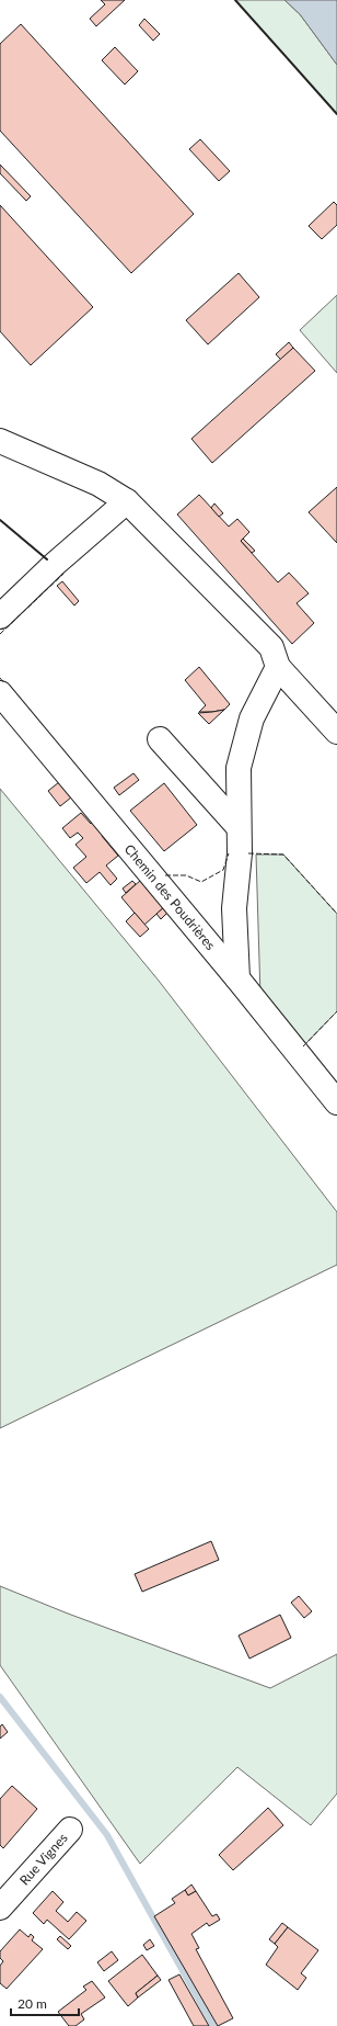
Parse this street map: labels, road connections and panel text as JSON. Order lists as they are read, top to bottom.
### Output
{
  "streets": {
    "street": ["Chemin des Poudrières", "Rue Vignes"]
  },
  "scale_bar": "20 m"
}
